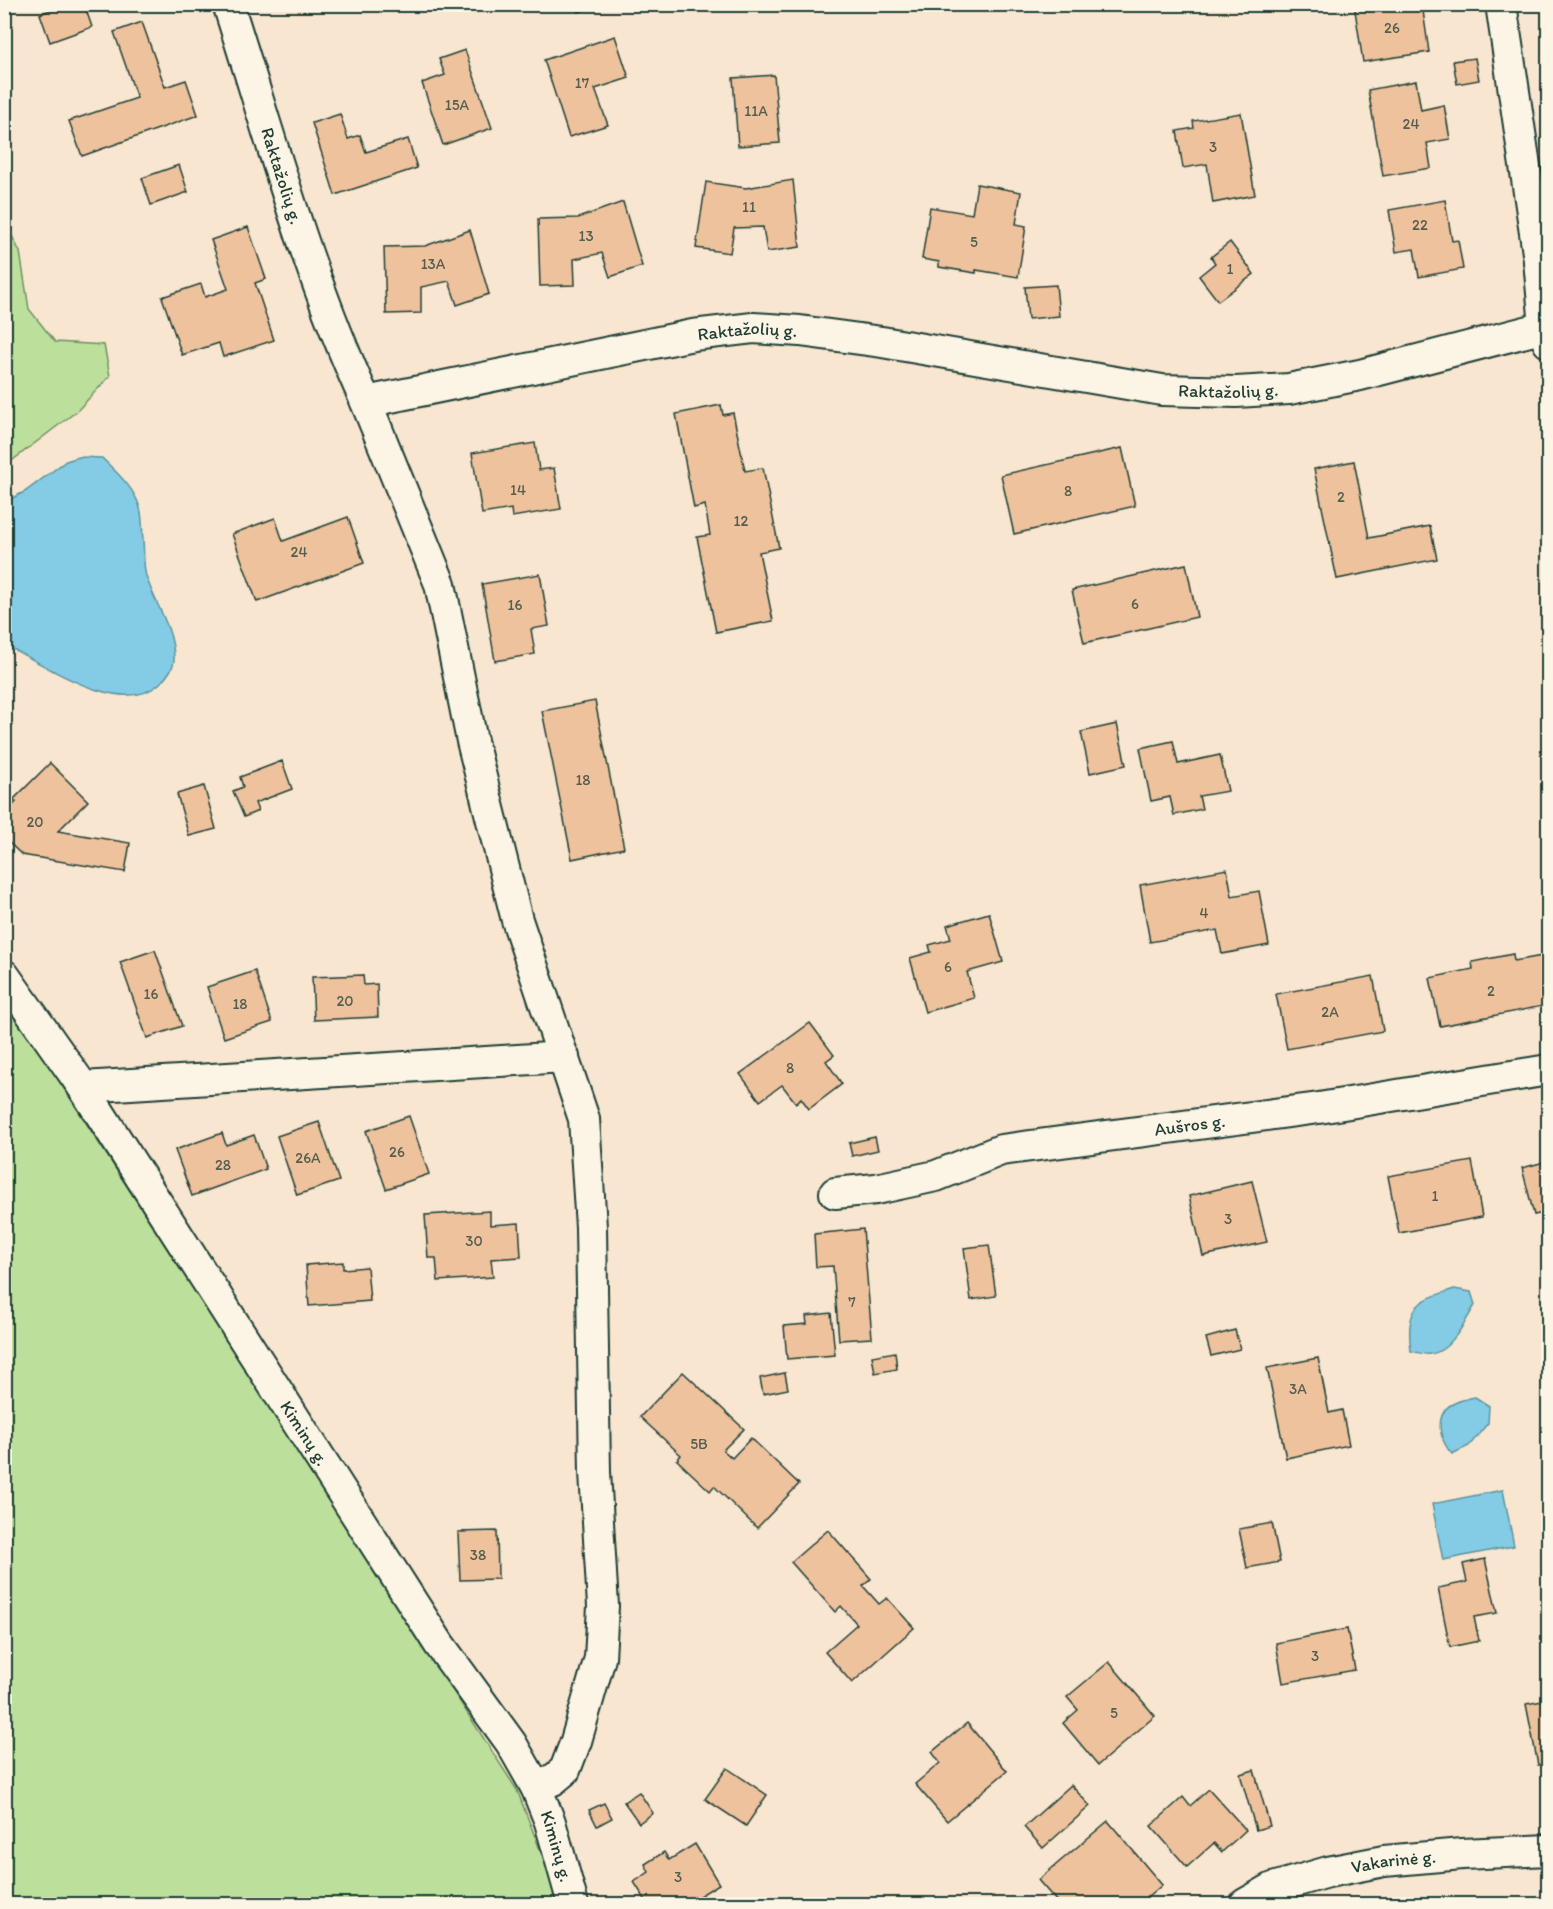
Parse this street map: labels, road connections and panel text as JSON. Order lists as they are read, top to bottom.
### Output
{
  "streets": {
    "street": [
      "Raktažolių g.",
      "Aušros g.",
      "Kiminų g.",
      "Vakarinė g."
    ]
  },
  "house_numbers": [
    "26",
    "17",
    "15A",
    "11A",
    "24",
    "3",
    "11",
    "22",
    "13",
    "5",
    "13A",
    "1",
    "14",
    "8",
    "2",
    "12",
    "24",
    "6",
    "16",
    "18",
    "20",
    "4",
    "6",
    "2",
    "16",
    "20",
    "18",
    "2A",
    "8",
    "26",
    "26A",
    "28",
    "1",
    "3",
    "30",
    "7",
    "3A",
    "5B",
    "38",
    "3",
    "5",
    "3"
  ]
}
